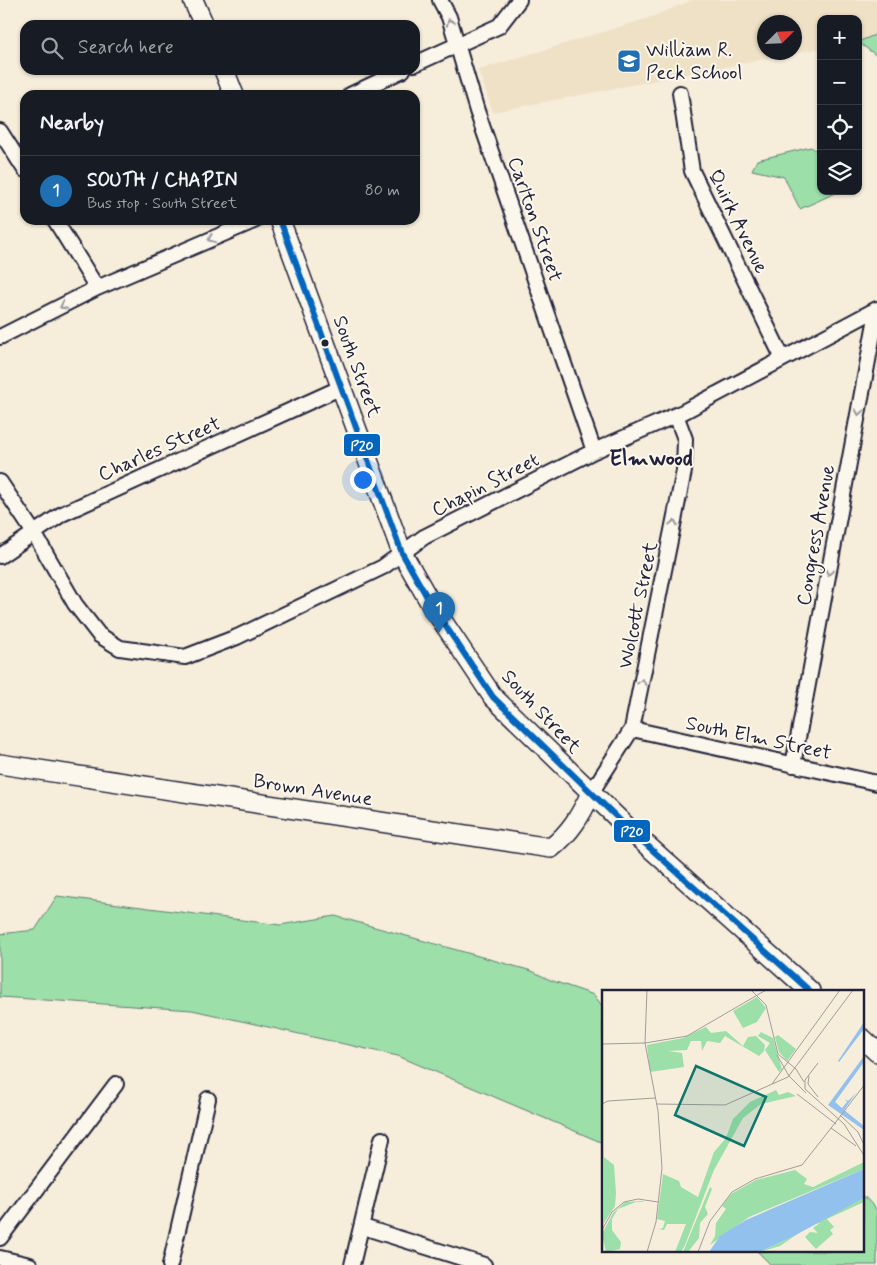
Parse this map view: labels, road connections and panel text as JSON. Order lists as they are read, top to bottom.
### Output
{
  "streets": {
    "main road": ["South Street", "Brown Avenue"],
    "street": [
      "Carlton Street",
      "Quirk Avenue",
      "Charles Street",
      "Chapin Street",
      "Congress Avenue",
      "Wolcott Street",
      "South Elm Street"
    ]
  },
  "crossings": [
    ["Carlton Street", "Chapin Street"],
    ["Quirk Avenue", "Chapin Street"],
    ["South Street", "Charles Street"],
    ["South Street", "Chapin Street"],
    ["South Street", "Wolcott Street"],
    ["South Street", "Brown Avenue"],
    ["Charles Street", "Chapin Street"],
    ["Chapin Street", "Congress Avenue"],
    ["Chapin Street", "Wolcott Street"],
    ["Congress Avenue", "South Elm Street"],
    ["Wolcott Street", "South Elm Street"],
    ["Wolcott Street", "Brown Avenue"]
  ],
  "one_way": ["Congress Avenue", "Wolcott Street"],
  "districts": ["Elmwood"],
  "places": {
    "school or university": ["William R. Peck School"]
  },
  "lines": ["transit line P20"],
  "north": "top right",
  "page": {
    "map_buttons": ["+", "−"],
    "search": "Search here",
    "heading": "Nearby",
    "list": [
      {
        "mark": "1",
        "name": "SOUTH / CHAPIN",
        "note": "Bus stop · South Street",
        "value": "80 m"
      }
    ],
    "pins": "1"
  }
}
